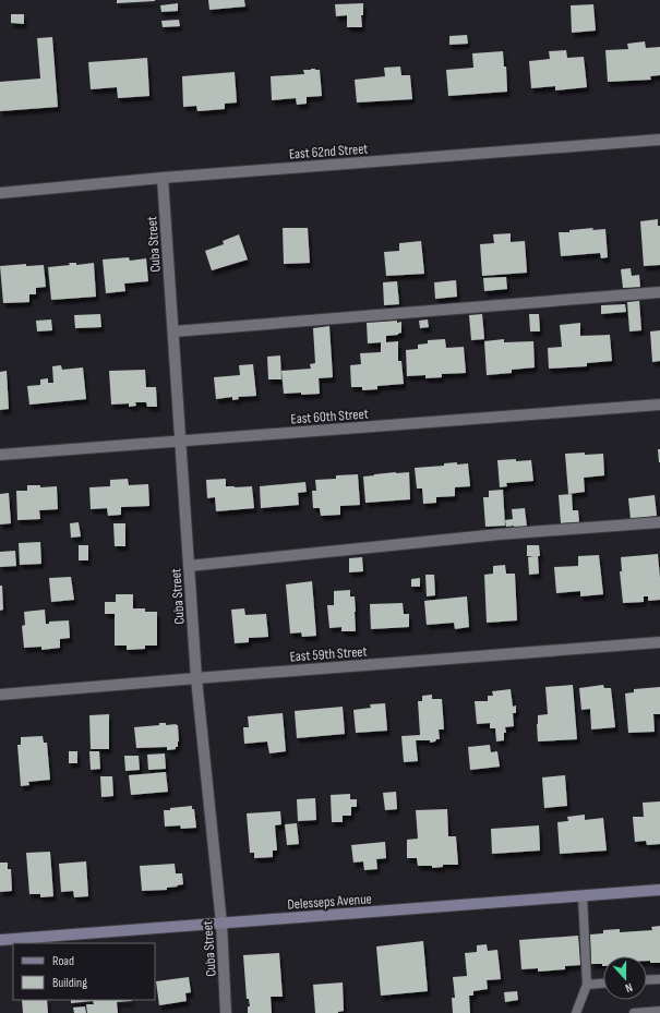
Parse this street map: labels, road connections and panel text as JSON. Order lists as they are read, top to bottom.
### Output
{
  "streets": {
    "main road": ["Delesseps Avenue"],
    "street": [
      "East 62nd Street",
      "Cuba Street",
      "East 60th Street",
      "East 59th Street"
    ]
  },
  "crossings": [
    ["East 62nd Street", "Cuba Street"],
    ["Cuba Street", "East 60th Street"],
    ["Cuba Street", "East 59th Street"],
    ["Cuba Street", "Delesseps Avenue"]
  ],
  "legend": ["Road", "Building"],
  "north": "bottom"
}
